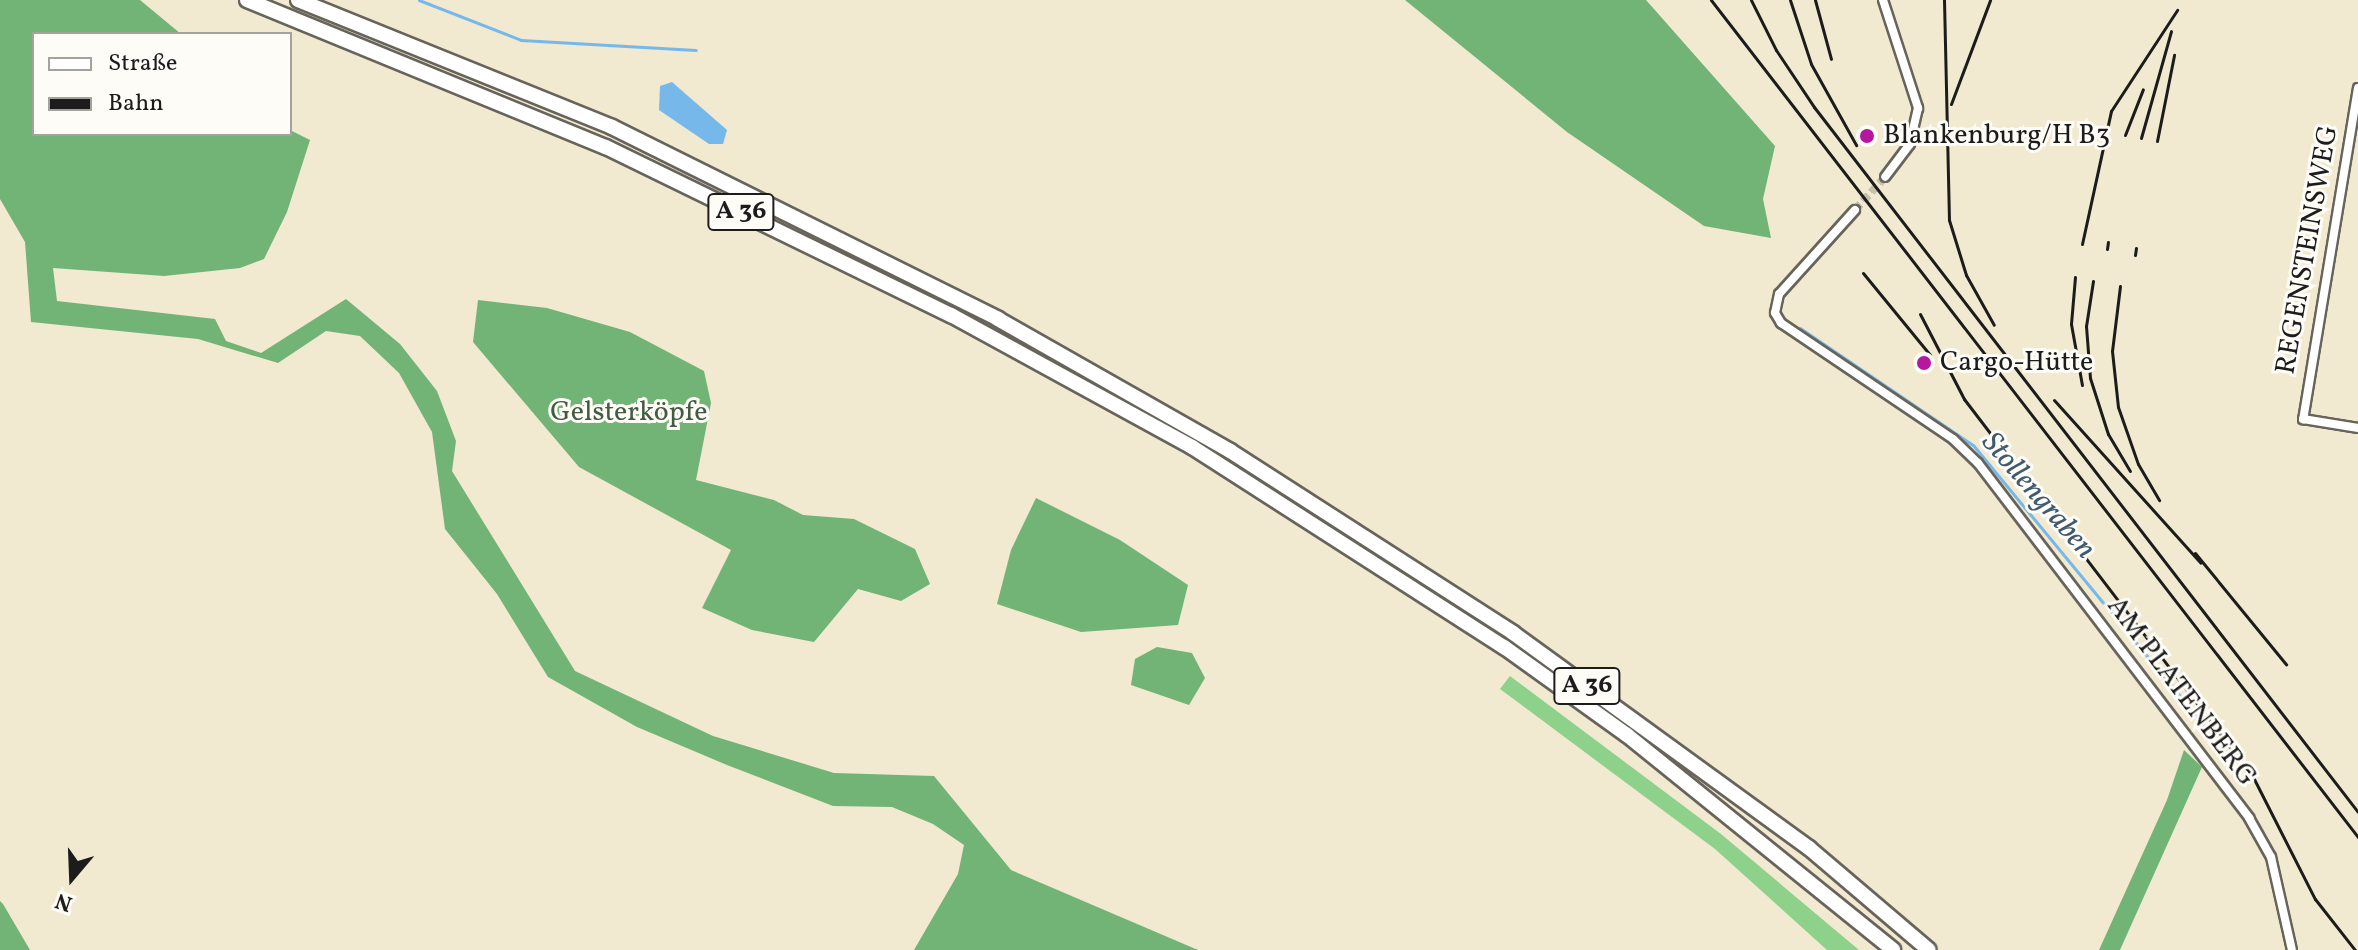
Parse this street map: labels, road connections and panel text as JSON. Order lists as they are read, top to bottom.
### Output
{
  "streets": {
    "highway": ["A 36"],
    "street": ["REGENSTEINSWEG", "AM PLATENBERG"]
  },
  "water": ["Stollengraben"],
  "parks": ["Gelsterköpfe"],
  "places": ["Blankenburg/H B3", "Cargo-Hütte"],
  "legend": ["Straße", "Bahn"],
  "north": "bottom"
}
